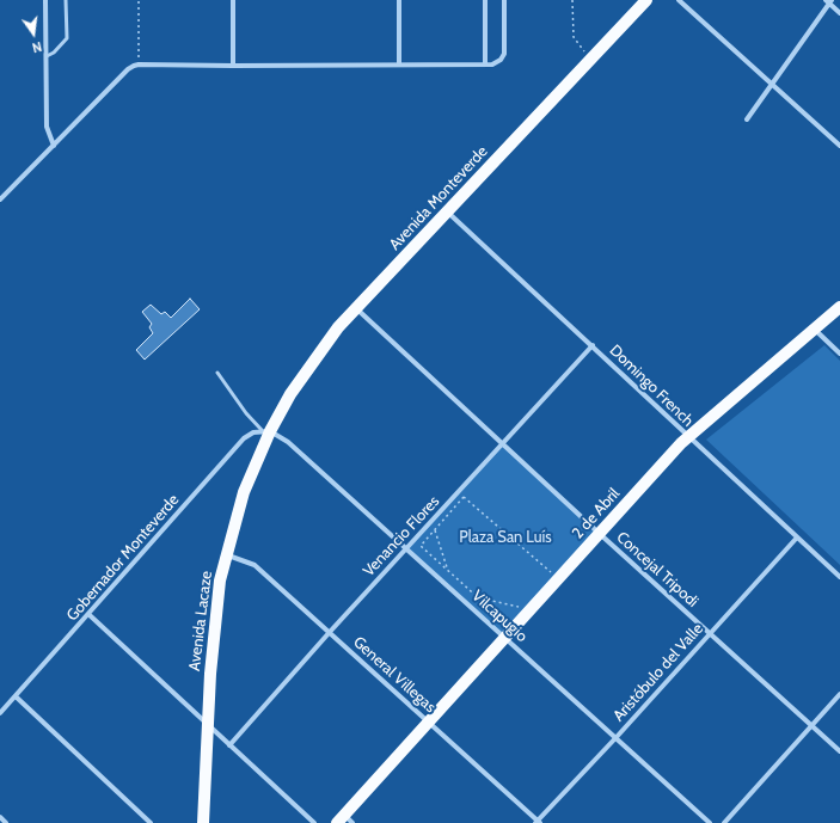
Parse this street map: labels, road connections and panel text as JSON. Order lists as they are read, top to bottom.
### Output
{
  "streets": {
    "main road": ["Avenida Monteverde", "2 de Abril", "Avenida Lacaze"],
    "street": [
      "Domingo French",
      "Venancio Flores",
      "Gobernador Monteverde",
      "Concejal Tripodi",
      "Vilcapugio",
      "Aristóbulo del Valle",
      "General Villegas"
    ]
  },
  "crossings": [
    ["Avenida Monteverde", "Domingo French"],
    ["Avenida Monteverde", "Gobernador Monteverde"],
    ["Avenida Monteverde", "Concejal Tripodi"],
    ["Avenida Monteverde", "Vilcapugio"],
    ["Avenida Monteverde", "Avenida Lacaze"],
    ["Domingo French", "2 de Abril"],
    ["Domingo French", "Venancio Flores"],
    ["Domingo French", "Aristóbulo del Valle"],
    ["2 de Abril", "Concejal Tripodi"],
    ["2 de Abril", "Vilcapugio"],
    ["2 de Abril", "General Villegas"],
    ["Venancio Flores", "Concejal Tripodi"],
    ["Venancio Flores", "Vilcapugio"],
    ["Venancio Flores", "General Villegas"],
    ["Gobernador Monteverde", "Vilcapugio"],
    ["Gobernador Monteverde", "Avenida Lacaze"],
    ["Concejal Tripodi", "Aristóbulo del Valle"],
    ["Vilcapugio", "Avenida Lacaze"],
    ["Vilcapugio", "Aristóbulo del Valle"],
    ["Avenida Lacaze", "General Villegas"],
    ["Aristóbulo del Valle", "General Villegas"]
  ],
  "parks": ["Plaza San Luís"],
  "north": "bottom"
}
